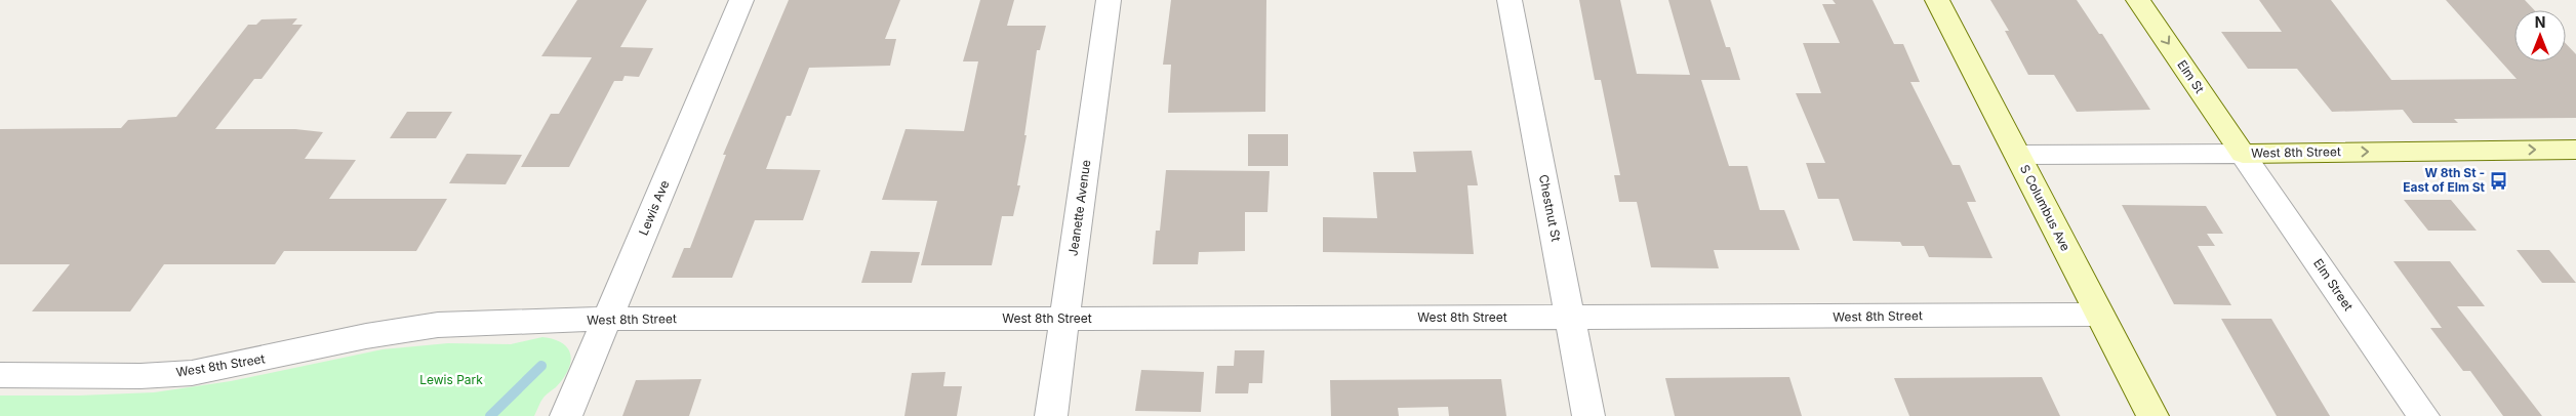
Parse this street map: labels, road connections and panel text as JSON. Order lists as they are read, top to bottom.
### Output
{
  "streets": {
    "main road": ["Elm St", "West 8th Street", "S Columbus Ave"],
    "street": [
      "Lewis Ave",
      "Jeanette Avenue",
      "Chestnut St",
      "Elm Street"
    ]
  },
  "crossings": [
    ["Elm St", "West 8th Street"],
    ["Elm St", "Elm Street"],
    ["West 8th Street", "Lewis Ave"],
    ["West 8th Street", "Jeanette Avenue"],
    ["West 8th Street", "Chestnut St"],
    ["West 8th Street", "S Columbus Ave"],
    ["West 8th Street", "Elm Street"]
  ],
  "one_way": ["Elm St"],
  "parks": ["Lewis Park"],
  "places": {
    "bus stop": ["W 8th St - East of Elm St"]
  },
  "north": "top"
}
